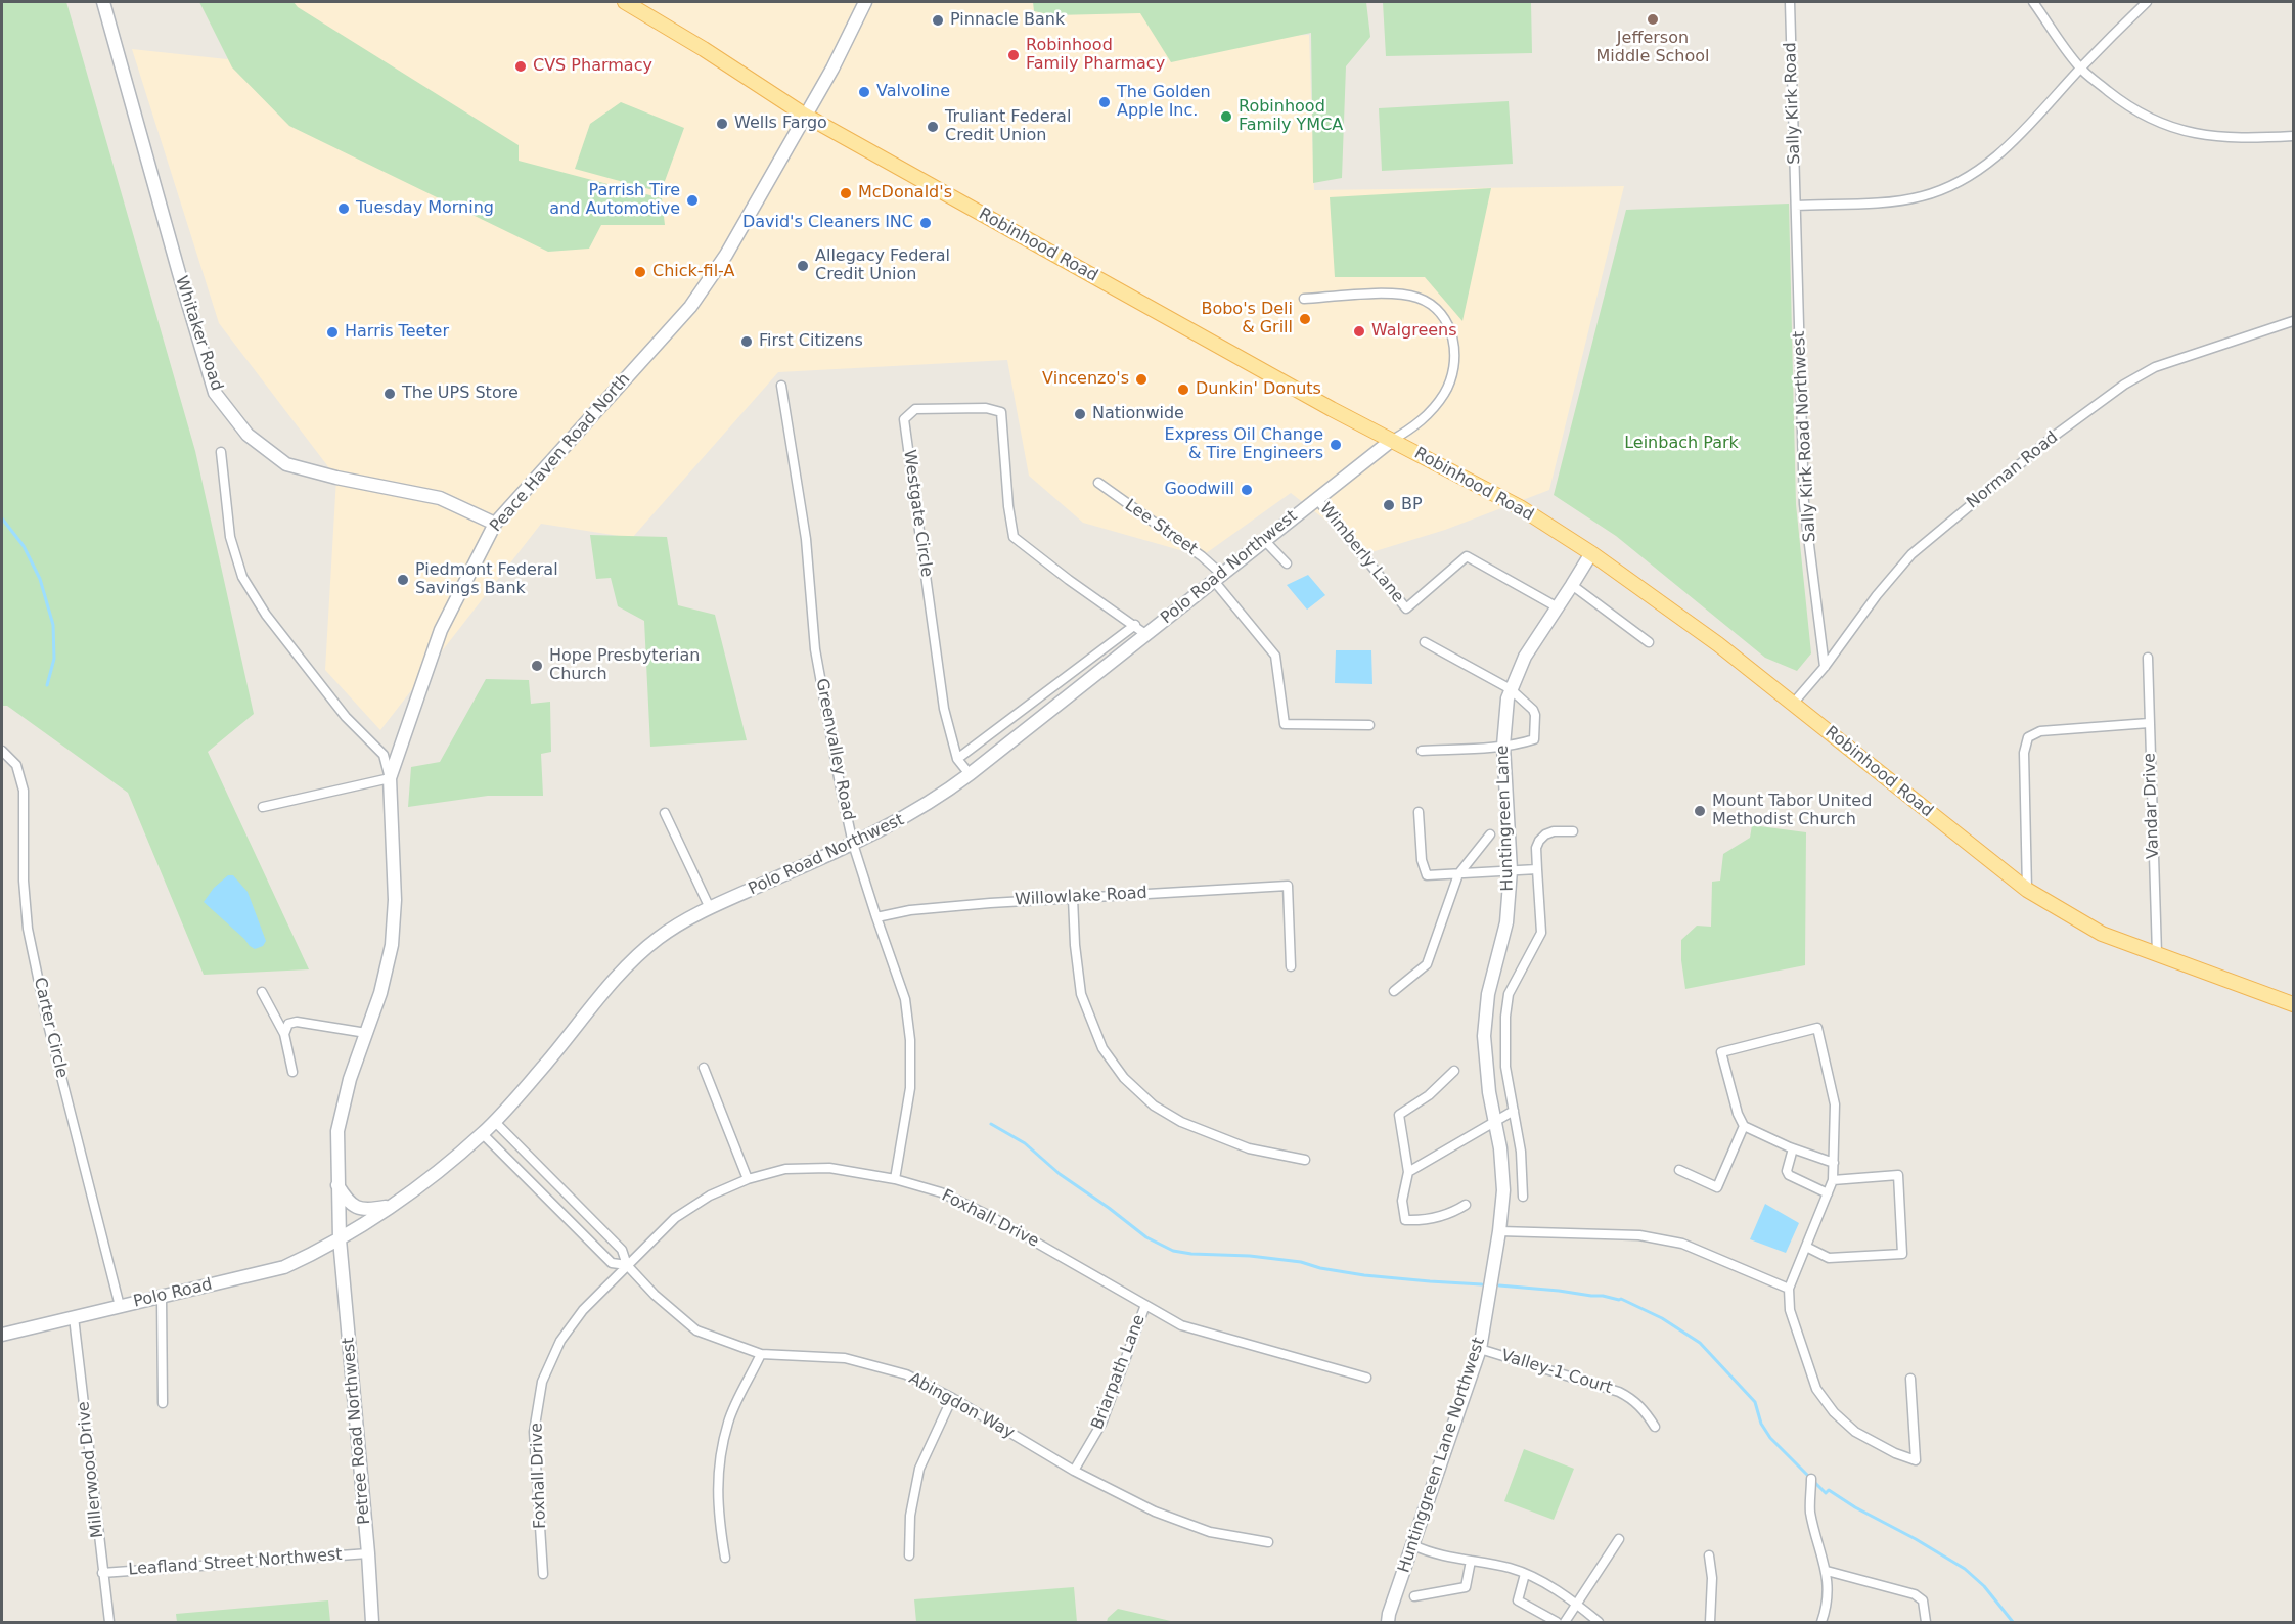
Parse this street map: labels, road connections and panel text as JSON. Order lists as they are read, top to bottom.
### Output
{
  "streets": {
    "main road": ["Robinhood Road"],
    "street": [
      "Sally Kirk Road",
      "Whitaker Road",
      "Sally Kirk Road Northwest",
      "Peace Haven Road North",
      "Norman Road",
      "Westgate Circle",
      "Lee Street",
      "Wimberly Lane",
      "Polo Road Northwest",
      "Greenvalley Road",
      "Vandar Drive",
      "Huntingreen Lane",
      "Willowlake Road",
      "Carter Circle",
      "Foxhall Drive",
      "Polo Road",
      "Briarpath Lane",
      "Valley-1 Court",
      "Abingdon Way",
      "Petree Road Northwest",
      "Huntinggreen Lane Northwest",
      "Millerwood Drive",
      "Leafland Street Northwest"
    ]
  },
  "crossings": [
    ["Sally Kirk Road", "Sally Kirk Road Northwest"],
    ["Robinhood Road", "Peace Haven Road North"],
    ["Robinhood Road", "Norman Road"],
    ["Robinhood Road", "Polo Road Northwest"],
    ["Robinhood Road", "Vandar Drive"],
    ["Robinhood Road", "Huntingreen Lane"],
    ["Whitaker Road", "Peace Haven Road North"],
    ["Sally Kirk Road Northwest", "Norman Road"],
    ["Peace Haven Road North", "Polo Road Northwest"],
    ["Peace Haven Road North", "Polo Road"],
    ["Peace Haven Road North", "Petree Road Northwest"],
    ["Westgate Circle", "Polo Road Northwest"],
    ["Lee Street", "Polo Road Northwest"],
    ["Wimberly Lane", "Polo Road Northwest"],
    ["Wimberly Lane", "Huntingreen Lane"],
    ["Polo Road Northwest", "Greenvalley Road"],
    ["Polo Road Northwest", "Polo Road"],
    ["Polo Road Northwest", "Abingdon Way"],
    ["Polo Road Northwest", "Petree Road Northwest"],
    ["Greenvalley Road", "Willowlake Road"],
    ["Greenvalley Road", "Foxhall Drive"],
    ["Huntingreen Lane", "Huntinggreen Lane Northwest"],
    ["Carter Circle", "Polo Road"],
    ["Foxhall Drive", "Briarpath Lane"],
    ["Foxhall Drive", "Abingdon Way"],
    ["Polo Road", "Petree Road Northwest"],
    ["Polo Road", "Millerwood Drive"],
    ["Briarpath Lane", "Abingdon Way"],
    ["Valley-1 Court", "Huntinggreen Lane Northwest"],
    ["Petree Road Northwest", "Leafland Street Northwest"],
    ["Millerwood Drive", "Leafland Street Northwest"]
  ],
  "parks": ["Leinbach Park"],
  "places": [
    "Jefferson Middle School",
    "Pinnacle Bank",
    "Robinhood Family Pharmacy",
    "CVS Pharmacy",
    "Valvoline",
    "The Golden Apple Inc.",
    "Robinhood Family YMCA",
    "Wells Fargo",
    "Truliant Federal Credit Union",
    "McDonald's",
    "Parrish Tire and Automotive",
    "Tuesday Morning",
    "David's Cleaners INC",
    "Allegacy Federal Credit Union",
    "Chick-fil-A",
    "Bobo's Deli & Grill",
    "Walgreens",
    "Harris Teeter",
    "First Citizens",
    "Vincenzo's",
    "Dunkin' Donuts",
    "The UPS Store",
    "Nationwide",
    "Express Oil Change & Tire Engineers",
    "Goodwill",
    "BP",
    "Piedmont Federal Savings Bank",
    "Hope Presbyterian Church",
    "Mount Tabor United Methodist Church"
  ]
}
